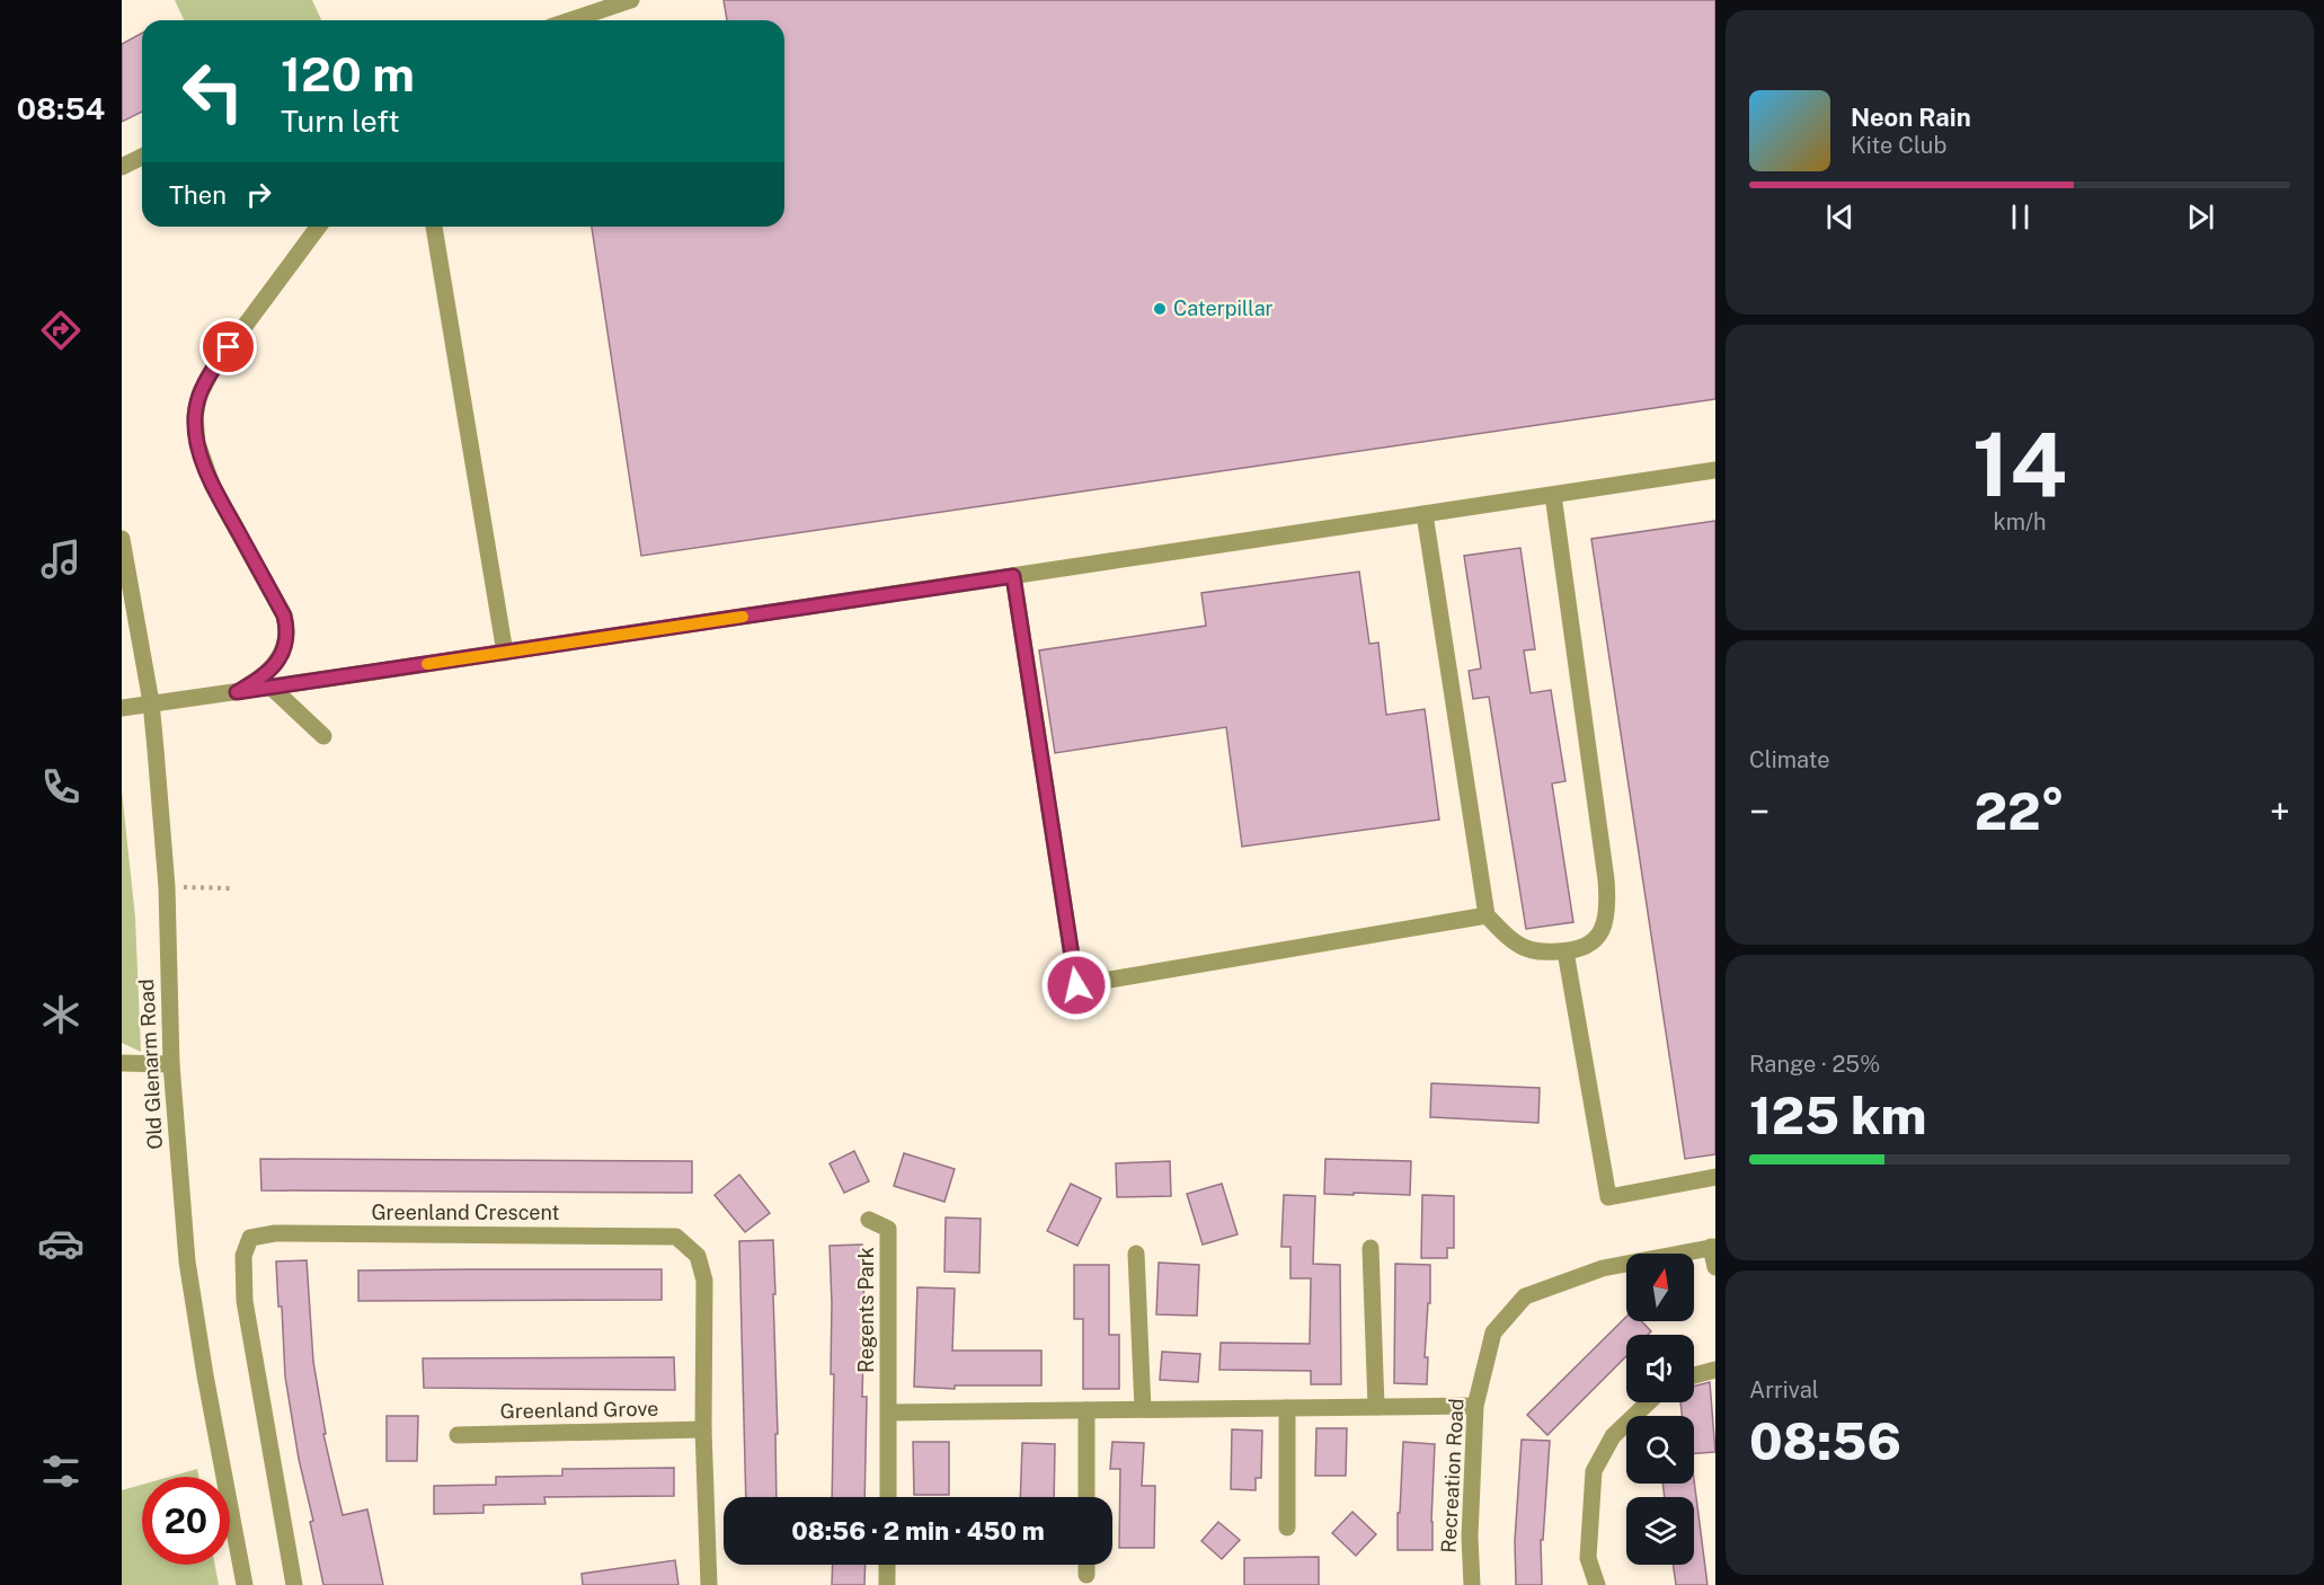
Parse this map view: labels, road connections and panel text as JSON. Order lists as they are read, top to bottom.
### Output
{
  "streets": {
    "street": [
      "Old Glenarm Road",
      "Greenland Crescent",
      "Regents Park",
      "Greenland Grove",
      "Recreation Road"
    ]
  },
  "crossings": [
    ["Greenland Crescent", "Greenland Grove"]
  ],
  "places": ["Caterpillar"],
  "north": "top",
  "page": {
    "tabs": "08:54",
    "turn": ["120 m", "Turn left"],
    "song": ["Neon Rain", "Kite Club"],
    "then": "Then",
    "tile": [
      ["14", "km/h"],
      "Climate",
      ["Range · 25%", "125 km"],
      ["Arrival", "08:56"]
    ],
    "heat": ["−", "22°", "+"],
    "limit": "20",
    "trip": "08:56 · 2 min · 450 m"
  }
}
